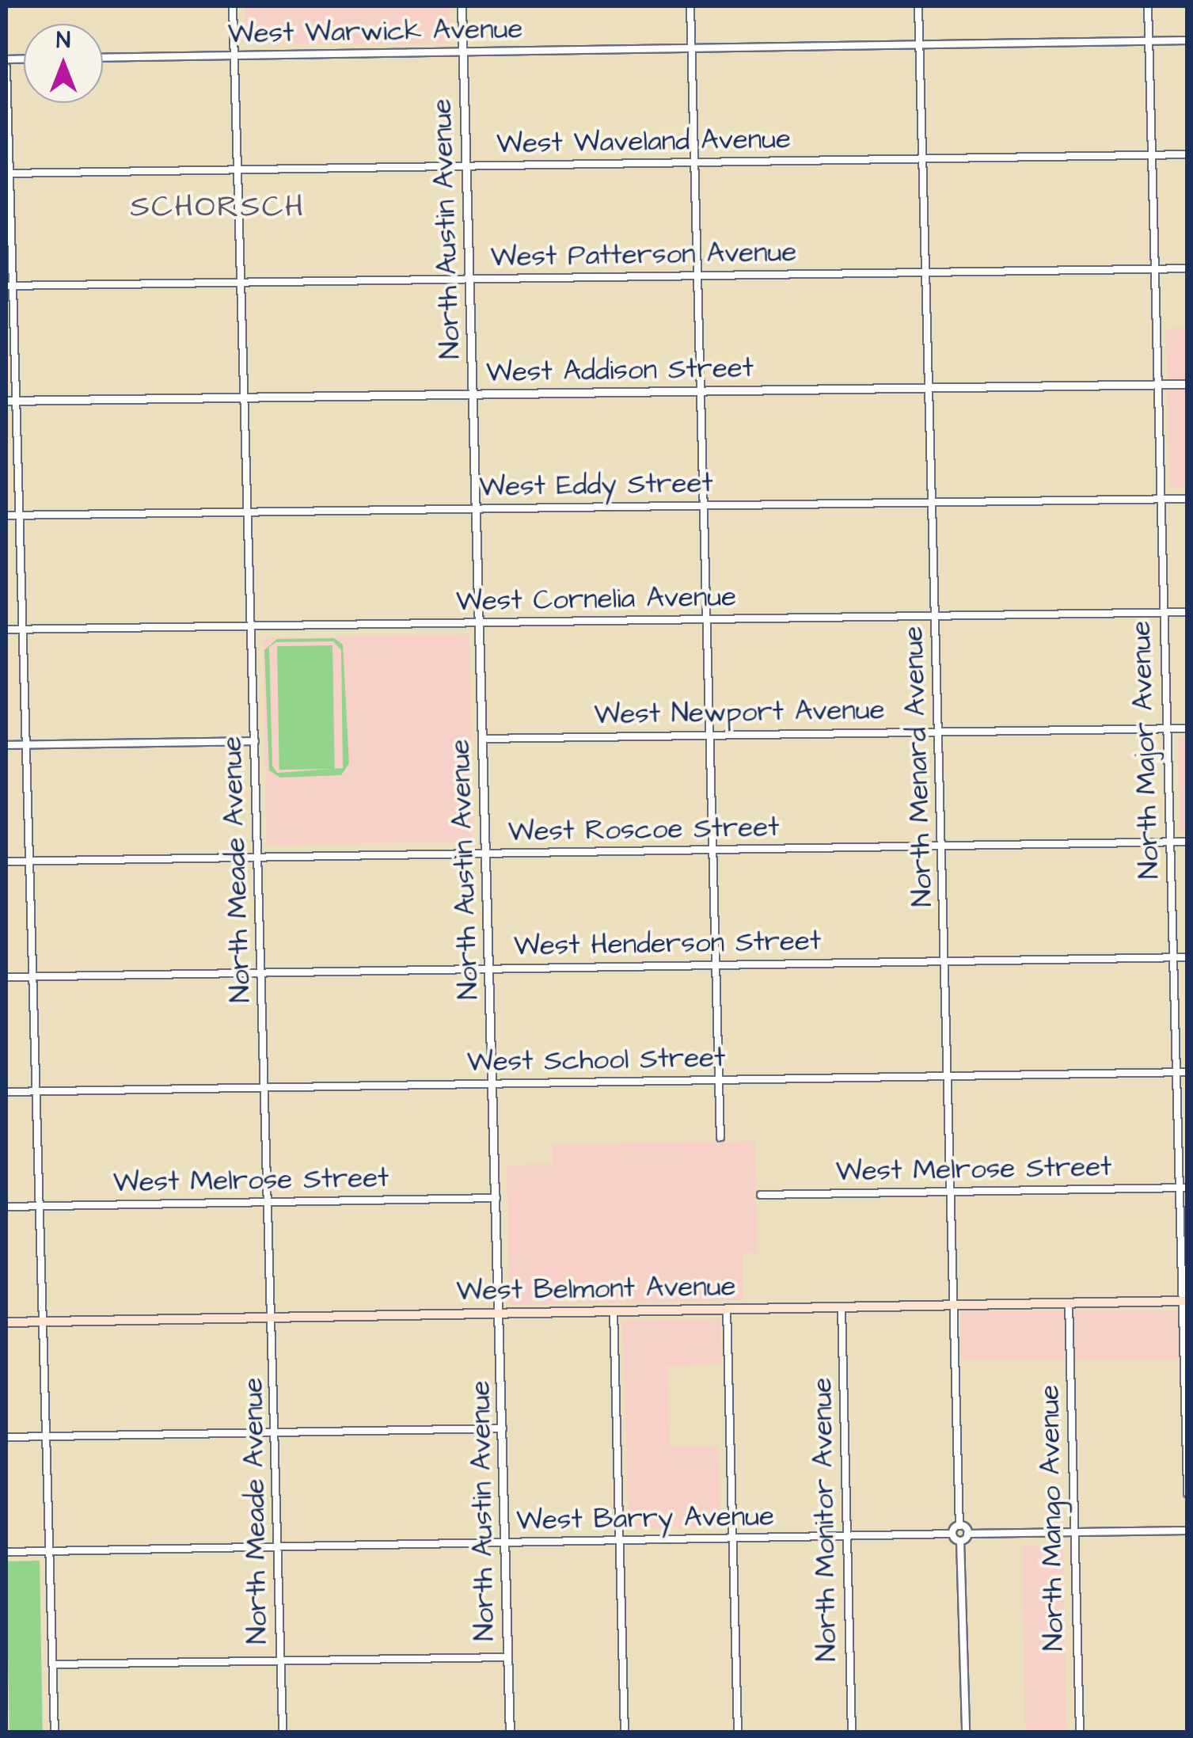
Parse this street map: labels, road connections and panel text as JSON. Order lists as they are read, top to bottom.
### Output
{
  "streets": {
    "main road": ["West Belmont Avenue"],
    "street": [
      "West Warwick Avenue",
      "West Waveland Avenue",
      "North Austin Avenue",
      "West Patterson Avenue",
      "West Addison Street",
      "West Eddy Street",
      "West Cornelia Avenue",
      "West Newport Avenue",
      "North Major Avenue",
      "North Menard Avenue",
      "West Roscoe Street",
      "North Meade Avenue",
      "West Henderson Street",
      "West School Street",
      "West Melrose Street",
      "North Mango Avenue",
      "West Barry Avenue",
      "North Monitor Avenue"
    ]
  },
  "crossings": [
    ["West Warwick Avenue", "North Austin Avenue"],
    ["West Warwick Avenue", "North Major Avenue"],
    ["West Warwick Avenue", "North Menard Avenue"],
    ["West Warwick Avenue", "North Meade Avenue"],
    ["West Waveland Avenue", "North Austin Avenue"],
    ["West Waveland Avenue", "North Major Avenue"],
    ["West Waveland Avenue", "North Menard Avenue"],
    ["West Waveland Avenue", "North Meade Avenue"],
    ["North Austin Avenue", "West Patterson Avenue"],
    ["North Austin Avenue", "West Addison Street"],
    ["North Austin Avenue", "West Eddy Street"],
    ["North Austin Avenue", "West Cornelia Avenue"],
    ["North Austin Avenue", "West Newport Avenue"],
    ["North Austin Avenue", "West Roscoe Street"],
    ["North Austin Avenue", "West Henderson Street"],
    ["North Austin Avenue", "West School Street"],
    ["North Austin Avenue", "West Melrose Street"],
    ["North Austin Avenue", "West Belmont Avenue"],
    ["North Austin Avenue", "West Barry Avenue"],
    ["West Patterson Avenue", "North Major Avenue"],
    ["West Patterson Avenue", "North Menard Avenue"],
    ["West Patterson Avenue", "North Meade Avenue"],
    ["West Addison Street", "North Major Avenue"],
    ["West Addison Street", "North Menard Avenue"],
    ["West Addison Street", "North Meade Avenue"],
    ["West Eddy Street", "North Major Avenue"],
    ["West Eddy Street", "North Menard Avenue"],
    ["West Eddy Street", "North Meade Avenue"],
    ["West Cornelia Avenue", "North Major Avenue"],
    ["West Cornelia Avenue", "North Menard Avenue"],
    ["West Cornelia Avenue", "North Meade Avenue"],
    ["West Newport Avenue", "North Major Avenue"],
    ["West Newport Avenue", "North Menard Avenue"],
    ["North Major Avenue", "West Roscoe Street"],
    ["North Major Avenue", "West Henderson Street"],
    ["North Major Avenue", "West School Street"],
    ["North Major Avenue", "West Melrose Street"],
    ["North Major Avenue", "West Belmont Avenue"],
    ["North Menard Avenue", "West Roscoe Street"],
    ["North Menard Avenue", "West Henderson Street"],
    ["North Menard Avenue", "West School Street"],
    ["North Menard Avenue", "West Melrose Street"],
    ["North Menard Avenue", "West Belmont Avenue"],
    ["West Roscoe Street", "North Meade Avenue"],
    ["North Meade Avenue", "West Henderson Street"],
    ["North Meade Avenue", "West School Street"],
    ["North Meade Avenue", "West Melrose Street"],
    ["North Meade Avenue", "West Belmont Avenue"],
    ["North Meade Avenue", "West Barry Avenue"],
    ["West Belmont Avenue", "North Mango Avenue"],
    ["West Belmont Avenue", "North Monitor Avenue"],
    ["West Barry Avenue", "North Monitor Avenue"]
  ],
  "districts": ["SCHORSCH"],
  "north": "top"
}
